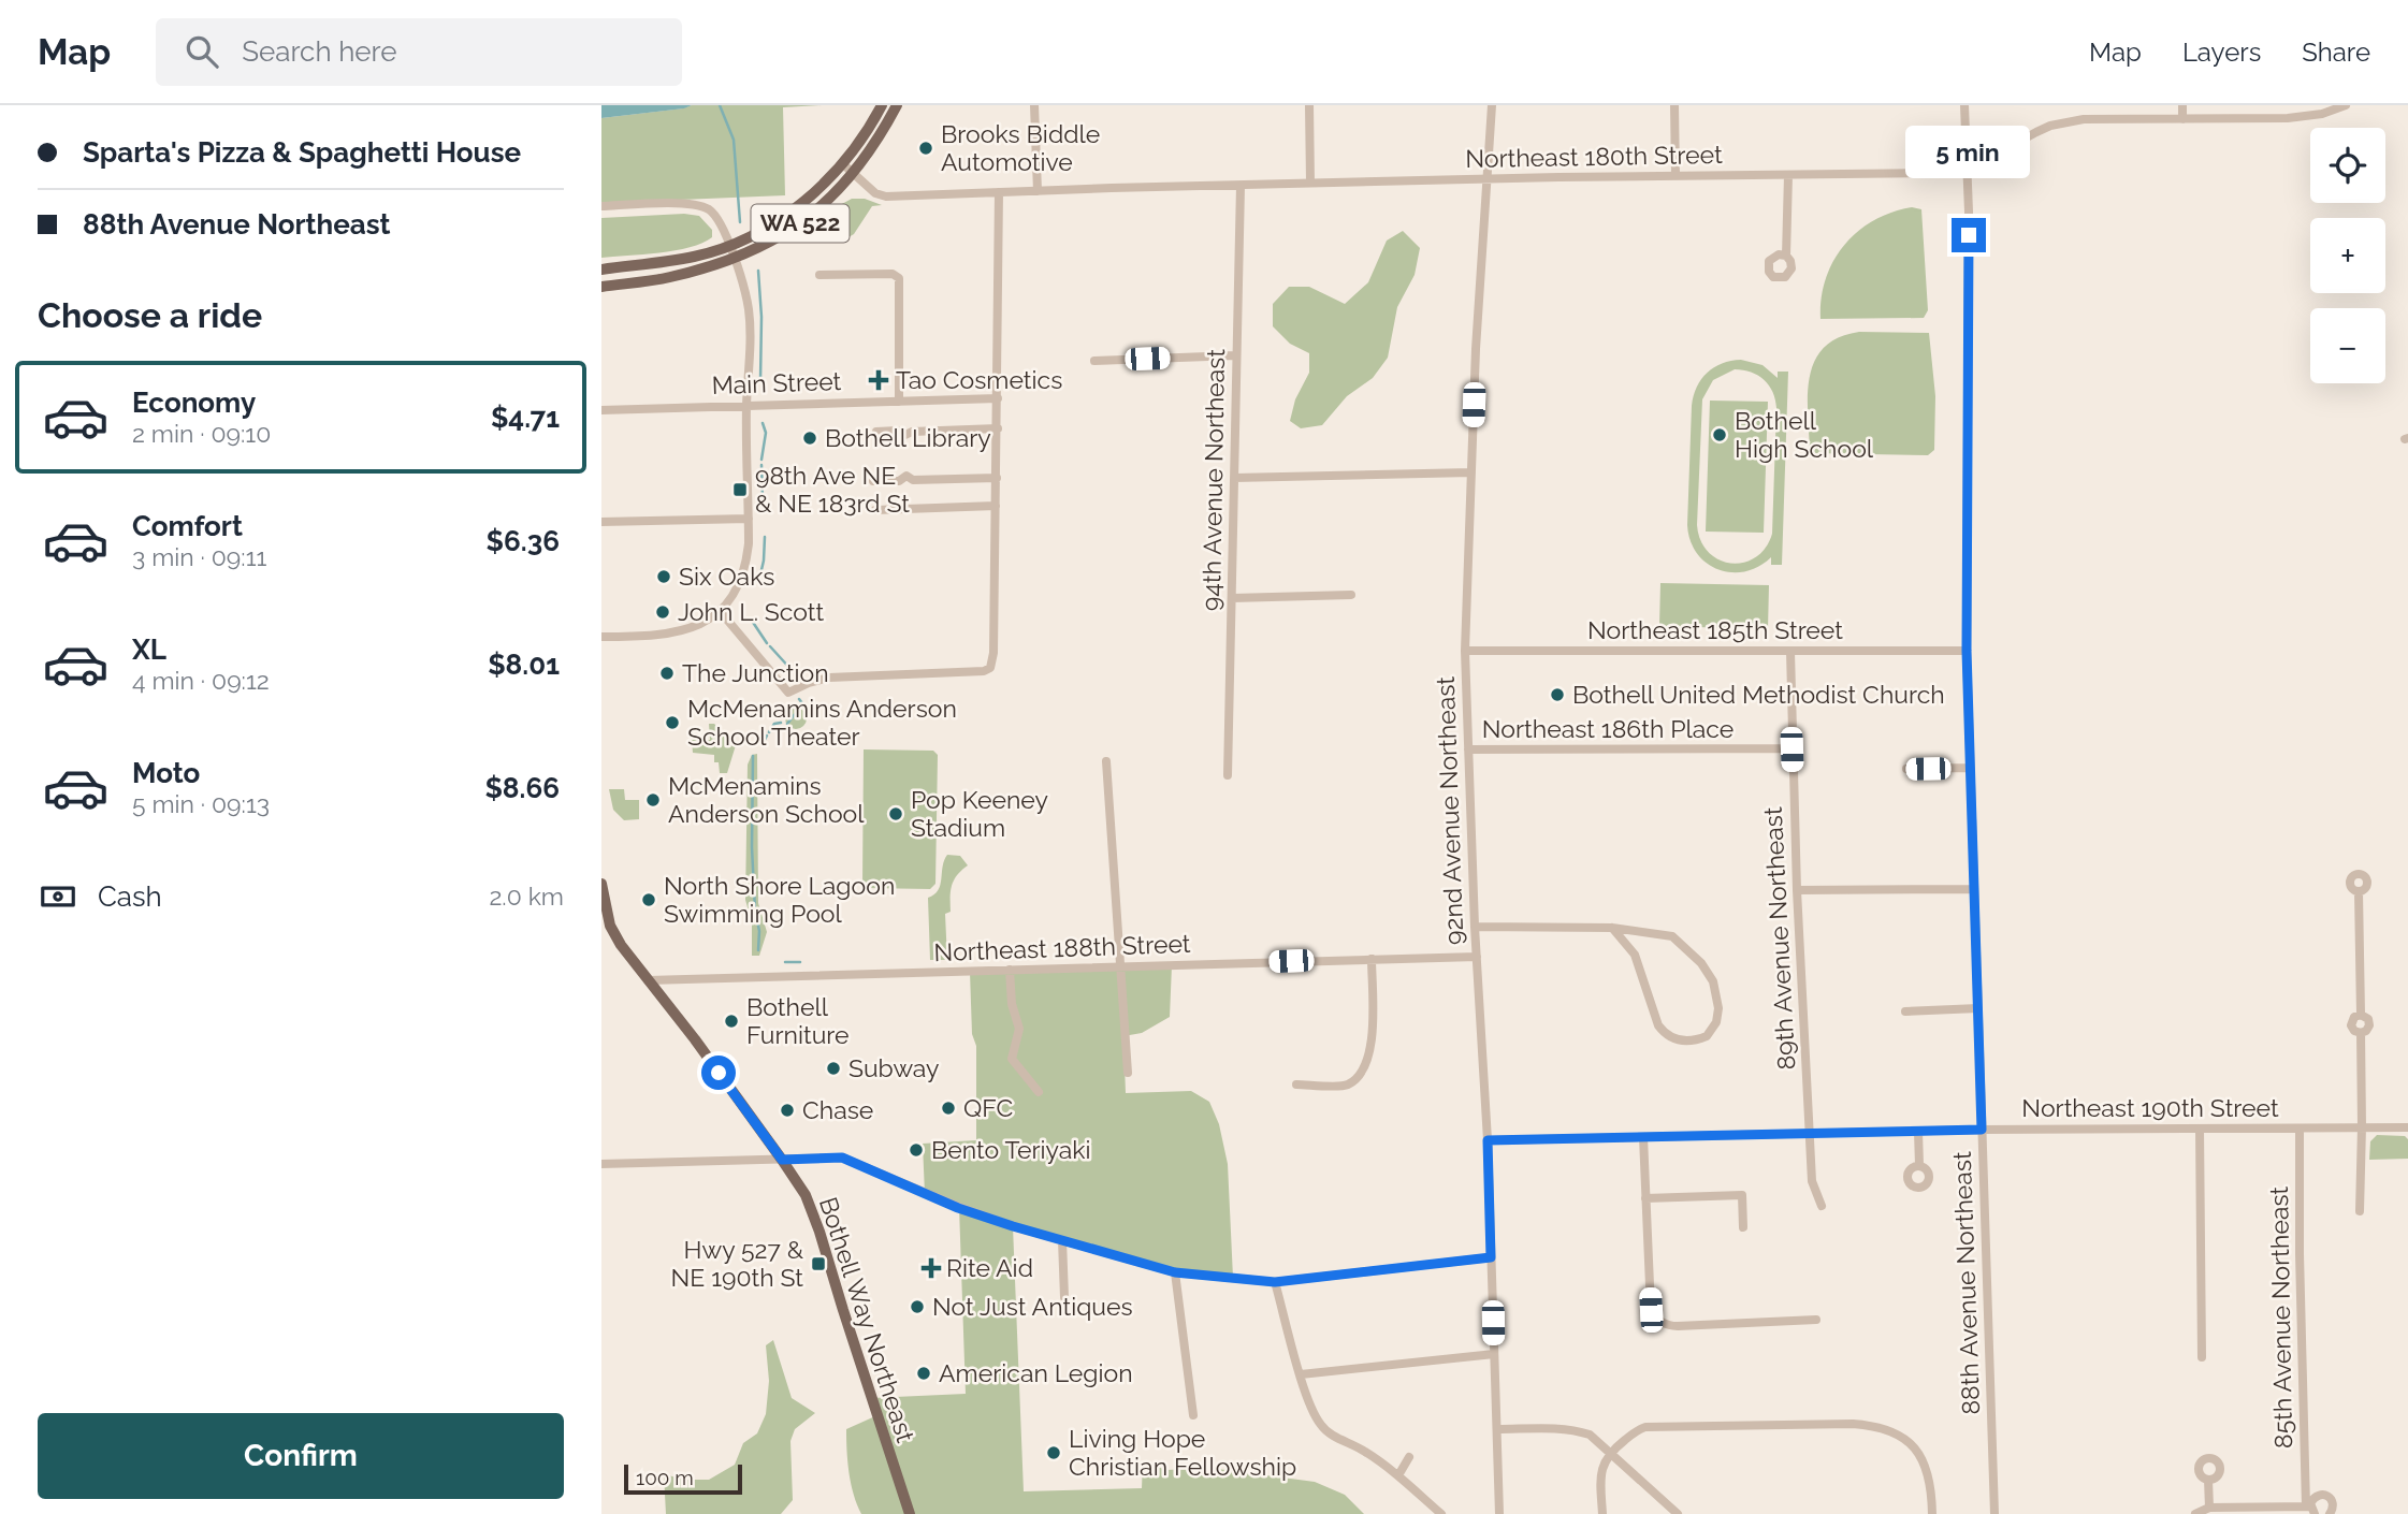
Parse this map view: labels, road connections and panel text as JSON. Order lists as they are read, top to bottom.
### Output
{
  "streets": {
    "main road": ["WA 522", "Bothell Way Northeast"],
    "street": [
      "Northeast 180th Street",
      "Main Street",
      "94th Avenue Northeast",
      "Northeast 185th Street",
      "Northeast 186th Place",
      "92nd Avenue Northeast",
      "89th Avenue Northeast",
      "Northeast 188th Street",
      "Northeast 190th Street",
      "88th Avenue Northeast",
      "85th Avenue Northeast"
    ]
  },
  "crossings": [
    ["Northeast 180th Street", "WA 522"],
    ["Northeast 180th Street", "94th Avenue Northeast"],
    ["Northeast 180th Street", "92nd Avenue Northeast"],
    ["Northeast 180th Street", "88th Avenue Northeast"],
    ["Northeast 185th Street", "92nd Avenue Northeast"],
    ["Northeast 185th Street", "89th Avenue Northeast"],
    ["Northeast 185th Street", "88th Avenue Northeast"],
    ["Northeast 186th Place", "92nd Avenue Northeast"],
    ["Northeast 186th Place", "89th Avenue Northeast"],
    ["92nd Avenue Northeast", "Northeast 188th Street"],
    ["92nd Avenue Northeast", "Northeast 190th Street"],
    ["89th Avenue Northeast", "Northeast 190th Street"],
    ["Northeast 188th Street", "Bothell Way Northeast"],
    ["Northeast 190th Street", "88th Avenue Northeast"],
    ["Northeast 190th Street", "85th Avenue Northeast"]
  ],
  "places": {
    "other": [
      "Brooks Biddle Automotive",
      "Bothell High School",
      "Bothell Library",
      "Six Oaks",
      "John L. Scott",
      "The Junction",
      "Bothell United Methodist Church",
      "McMenamins Anderson School Theater",
      "McMenamins Anderson School",
      "Pop Keeney Stadium",
      "North Shore Lagoon Swimming Pool",
      "Bothell Furniture",
      "Subway",
      "QFC",
      "Chase",
      "Bento Teriyaki",
      "Not Just Antiques",
      "American Legion",
      "Living Hope Christian Fellowship"
    ],
    "health": ["Tao Cosmetics", "Rite Aid"],
    "transit": ["98th Ave NE & NE 183rd St", "Hwy 527 & NE 190th St"]
  },
  "scale_bar": "100 m",
  "page": {
    "header": "Map",
    "search": "Search here",
    "nav": ["Map", "Layers", "Share"],
    "banner": ["Sparta's Pizza & Spaghetti House", "88th Avenue Northeast"],
    "bubble": "5 min",
    "map_buttons": ["+", "−"],
    "heading": "Choose a ride",
    "list": [
      {
        "name": "Economy",
        "note": "2 min · 09:10",
        "value": "$4.71"
      },
      {
        "name": "Comfort",
        "note": "3 min · 09:11",
        "value": "$6.36"
      },
      {
        "name": "XL",
        "note": "4 min · 09:12",
        "value": "$8.01"
      },
      {
        "name": "Moto",
        "note": "5 min · 09:13",
        "value": "$8.66"
      }
    ],
    "pay": ["Cash", "2.0 km"],
    "buttons": "Confirm",
    "scale": "100 m"
  }
}
